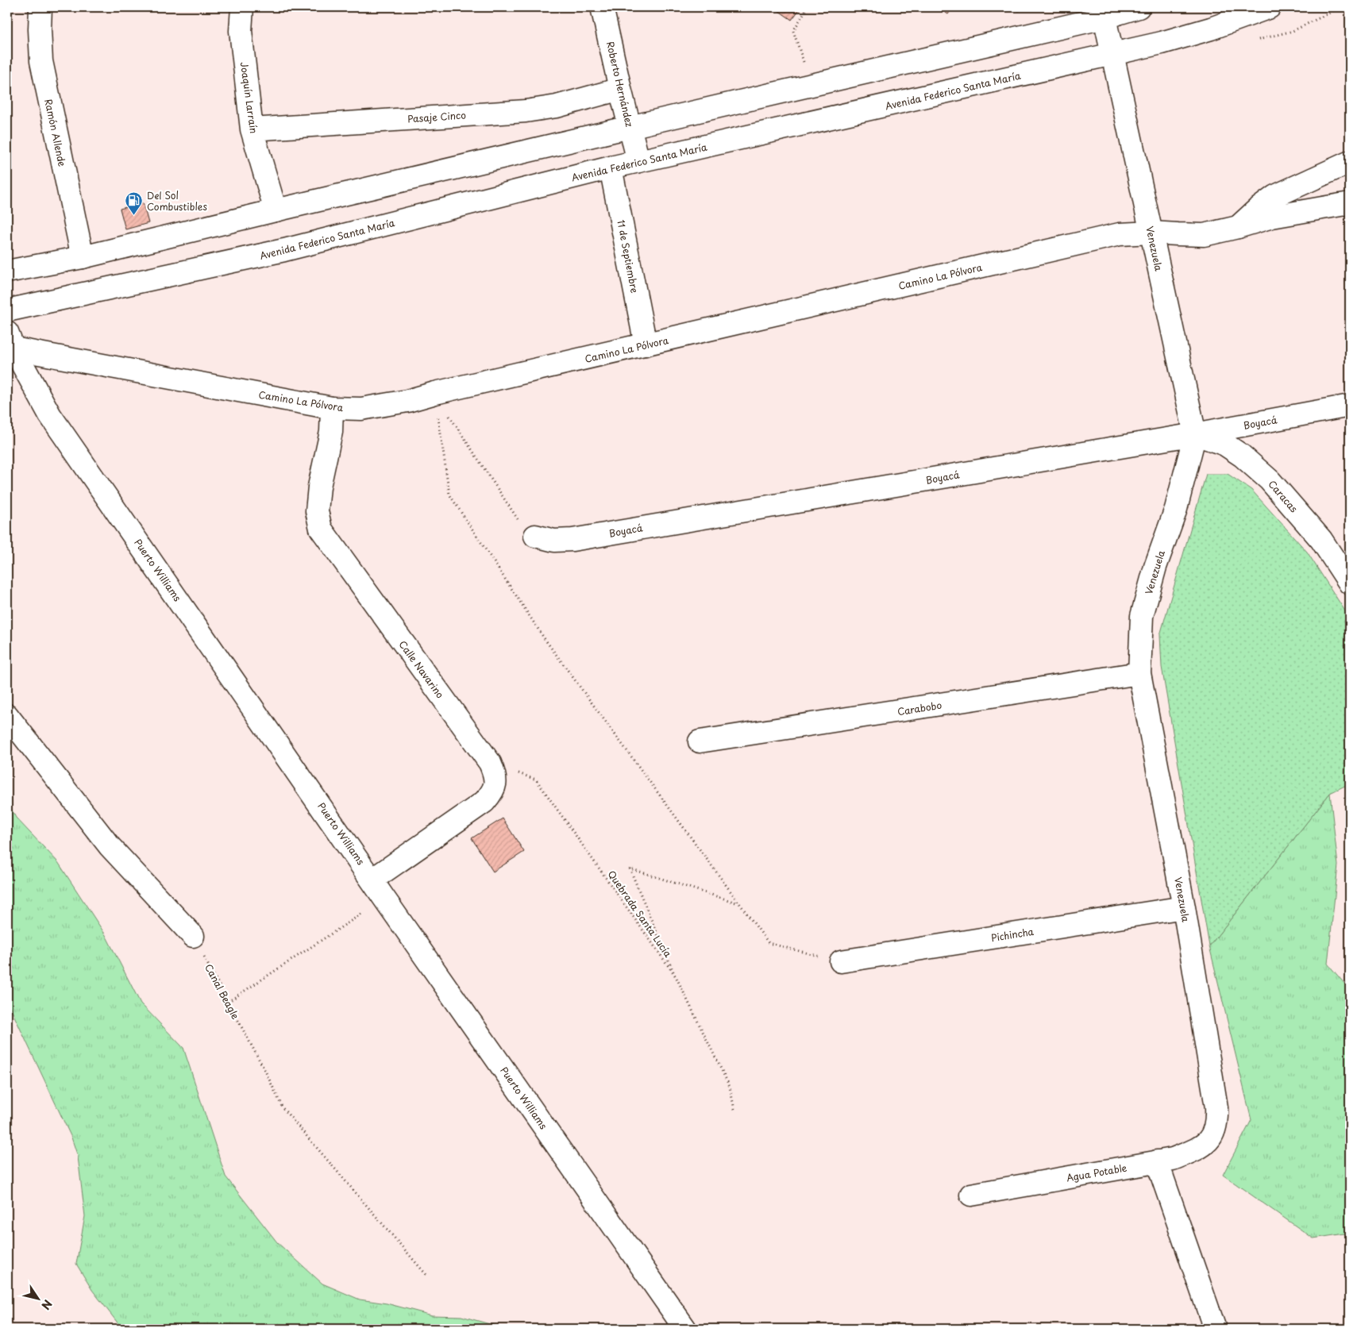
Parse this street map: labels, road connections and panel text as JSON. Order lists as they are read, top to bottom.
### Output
{
  "streets": {
    "street": [
      "Roberto Hernández",
      "Avenida Federico Santa María",
      "Joaquín Larraín",
      "Pasaje Cinco",
      "Ramón Allende",
      "Venezuela",
      "11 de Septiembre",
      "Camino La Pólvora",
      "Boyacá",
      "Caracas",
      "Puerto Williams",
      "Calle Navarino",
      "Carabobo",
      "Pichincha",
      "Agua Potable"
    ],
    "path": ["Quebrada Santa Lucía", "Canal Beagle"]
  },
  "crossings": [
    ["Roberto Hernández", "Avenida Federico Santa María"],
    ["Roberto Hernández", "Pasaje Cinco"],
    ["Avenida Federico Santa María", "Venezuela"],
    ["Avenida Federico Santa María", "11 de Septiembre"],
    ["Joaquín Larraín", "Pasaje Cinco"],
    ["Venezuela", "Camino La Pólvora"],
    ["Venezuela", "Boyacá"],
    ["Venezuela", "Caracas"],
    ["Venezuela", "Carabobo"],
    ["Venezuela", "Pichincha"],
    ["Venezuela", "Agua Potable"],
    ["11 de Septiembre", "Camino La Pólvora"],
    ["Camino La Pólvora", "Puerto Williams"],
    ["Camino La Pólvora", "Calle Navarino"],
    ["Boyacá", "Caracas"],
    ["Puerto Williams", "Calle Navarino"],
    ["Calle Navarino", "Quebrada Santa Lucía"]
  ],
  "places": {
    "fuel station": ["Del Sol Combustibles"]
  },
  "north": "bottom right"
}
